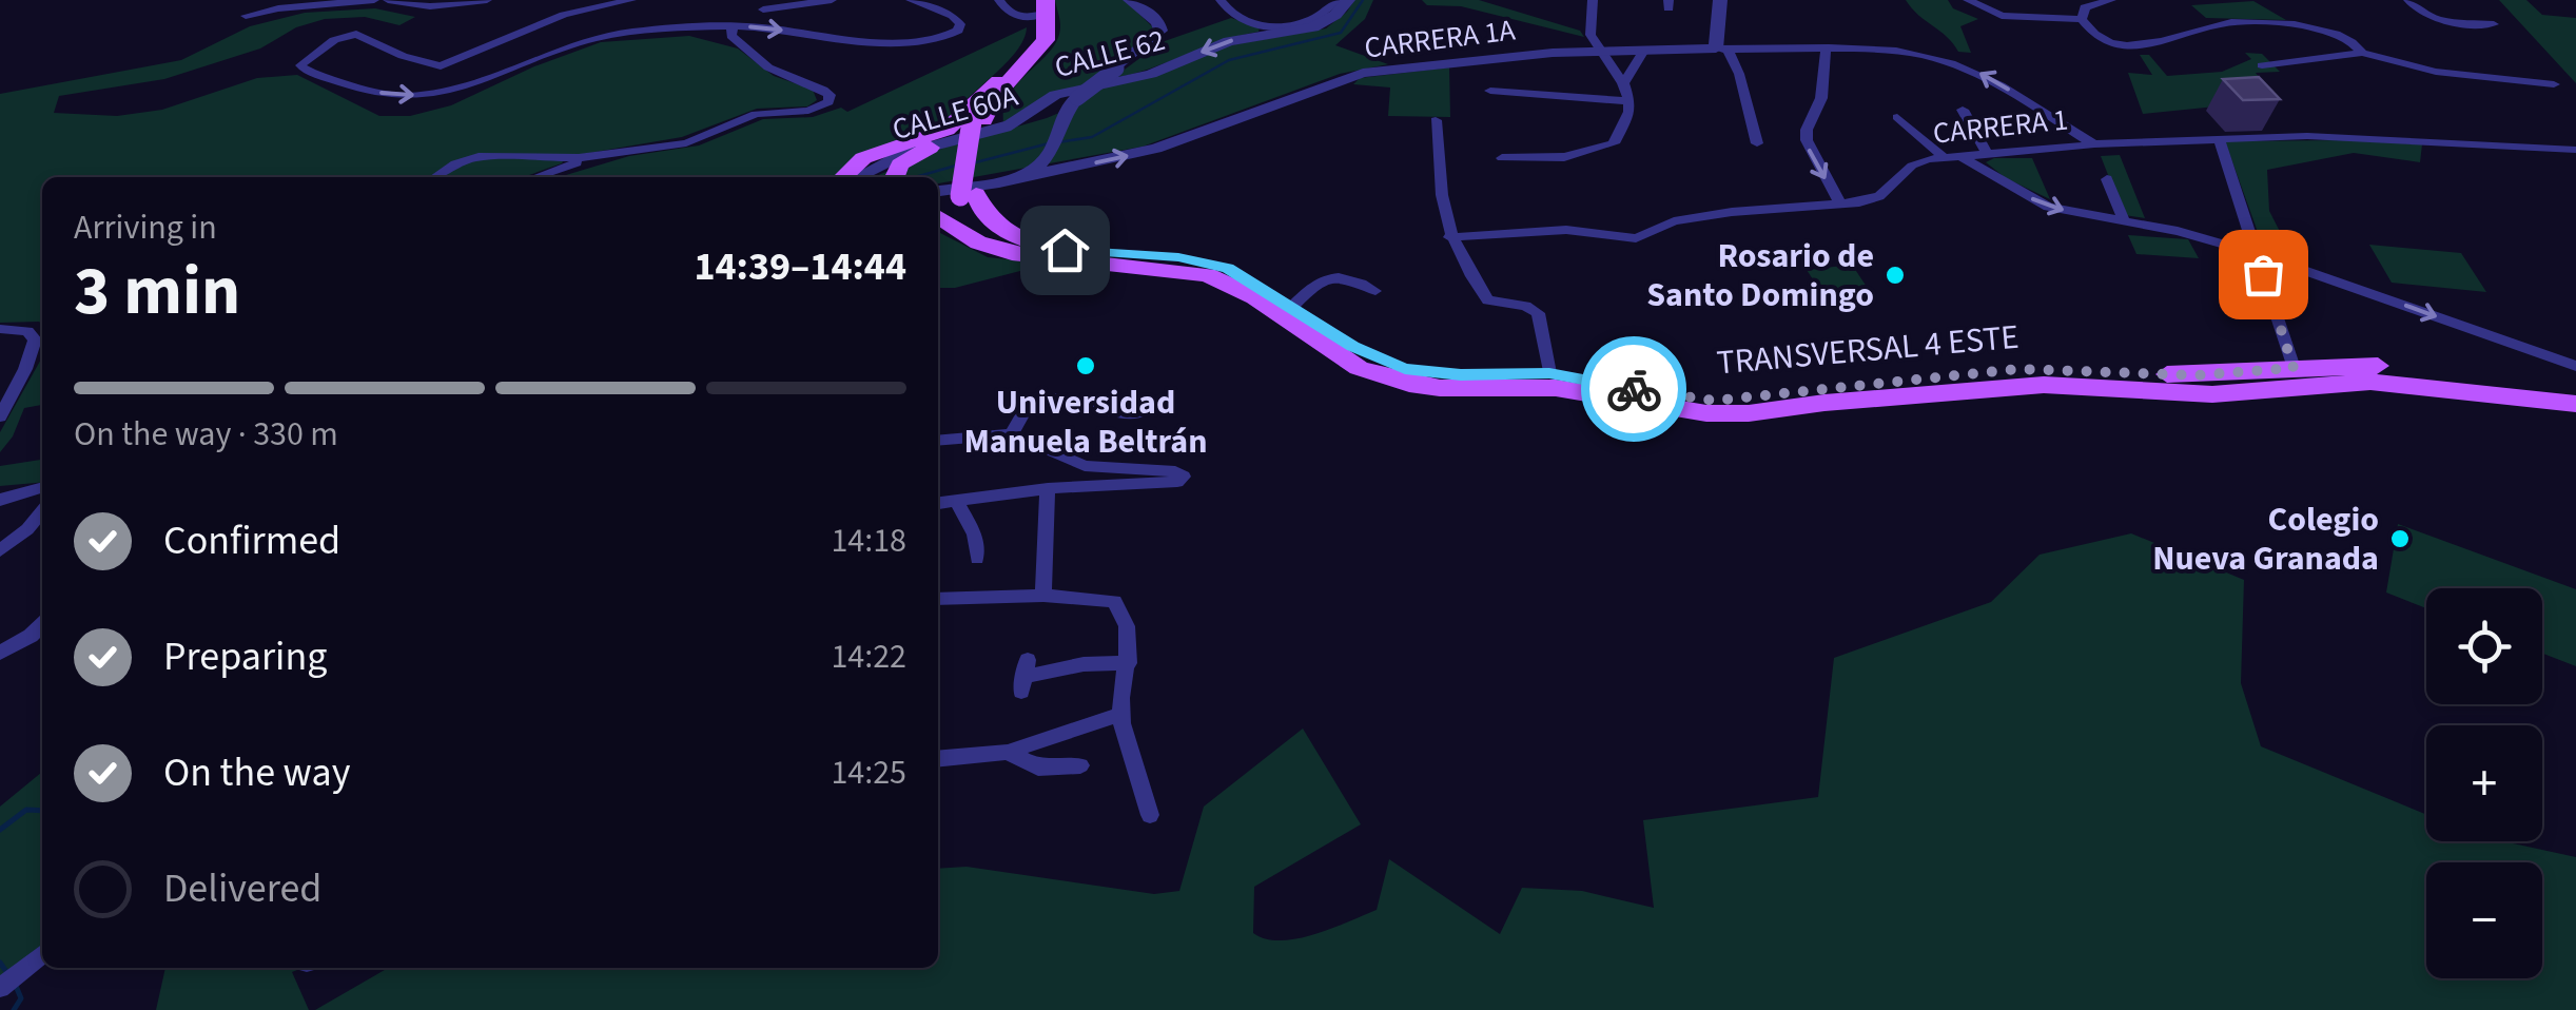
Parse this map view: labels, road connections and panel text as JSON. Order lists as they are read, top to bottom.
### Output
{
  "streets": {
    "main road": ["TRANSVERSAL 4 ESTE"],
    "street": [
      "CARRERA 1A",
      "CALLE 62",
      "CALLE 60A",
      "CARRERA 1"
    ]
  },
  "crossings": [
    ["CARRERA 1A", "CALLE 60A"],
    ["CARRERA 1A", "CARRERA 1"],
    ["CALLE 62", "CALLE 60A"]
  ],
  "one_way": ["CALLE 62"],
  "places": ["Rosario de Santo Domingo", "Universidad Manuela Beltrán", "Colegio Nueva Granada"],
  "page": {
    "heading": ["3 min", "Arriving in", "14:39–14:44"],
    "bar": "On the way · 330 m",
    "list": [
      ["Confirmed", "14:18"],
      ["Preparing", "14:22"],
      ["On the way", "14:25"],
      "Delivered"
    ],
    "map_buttons": ["+", "−"]
  }
}
